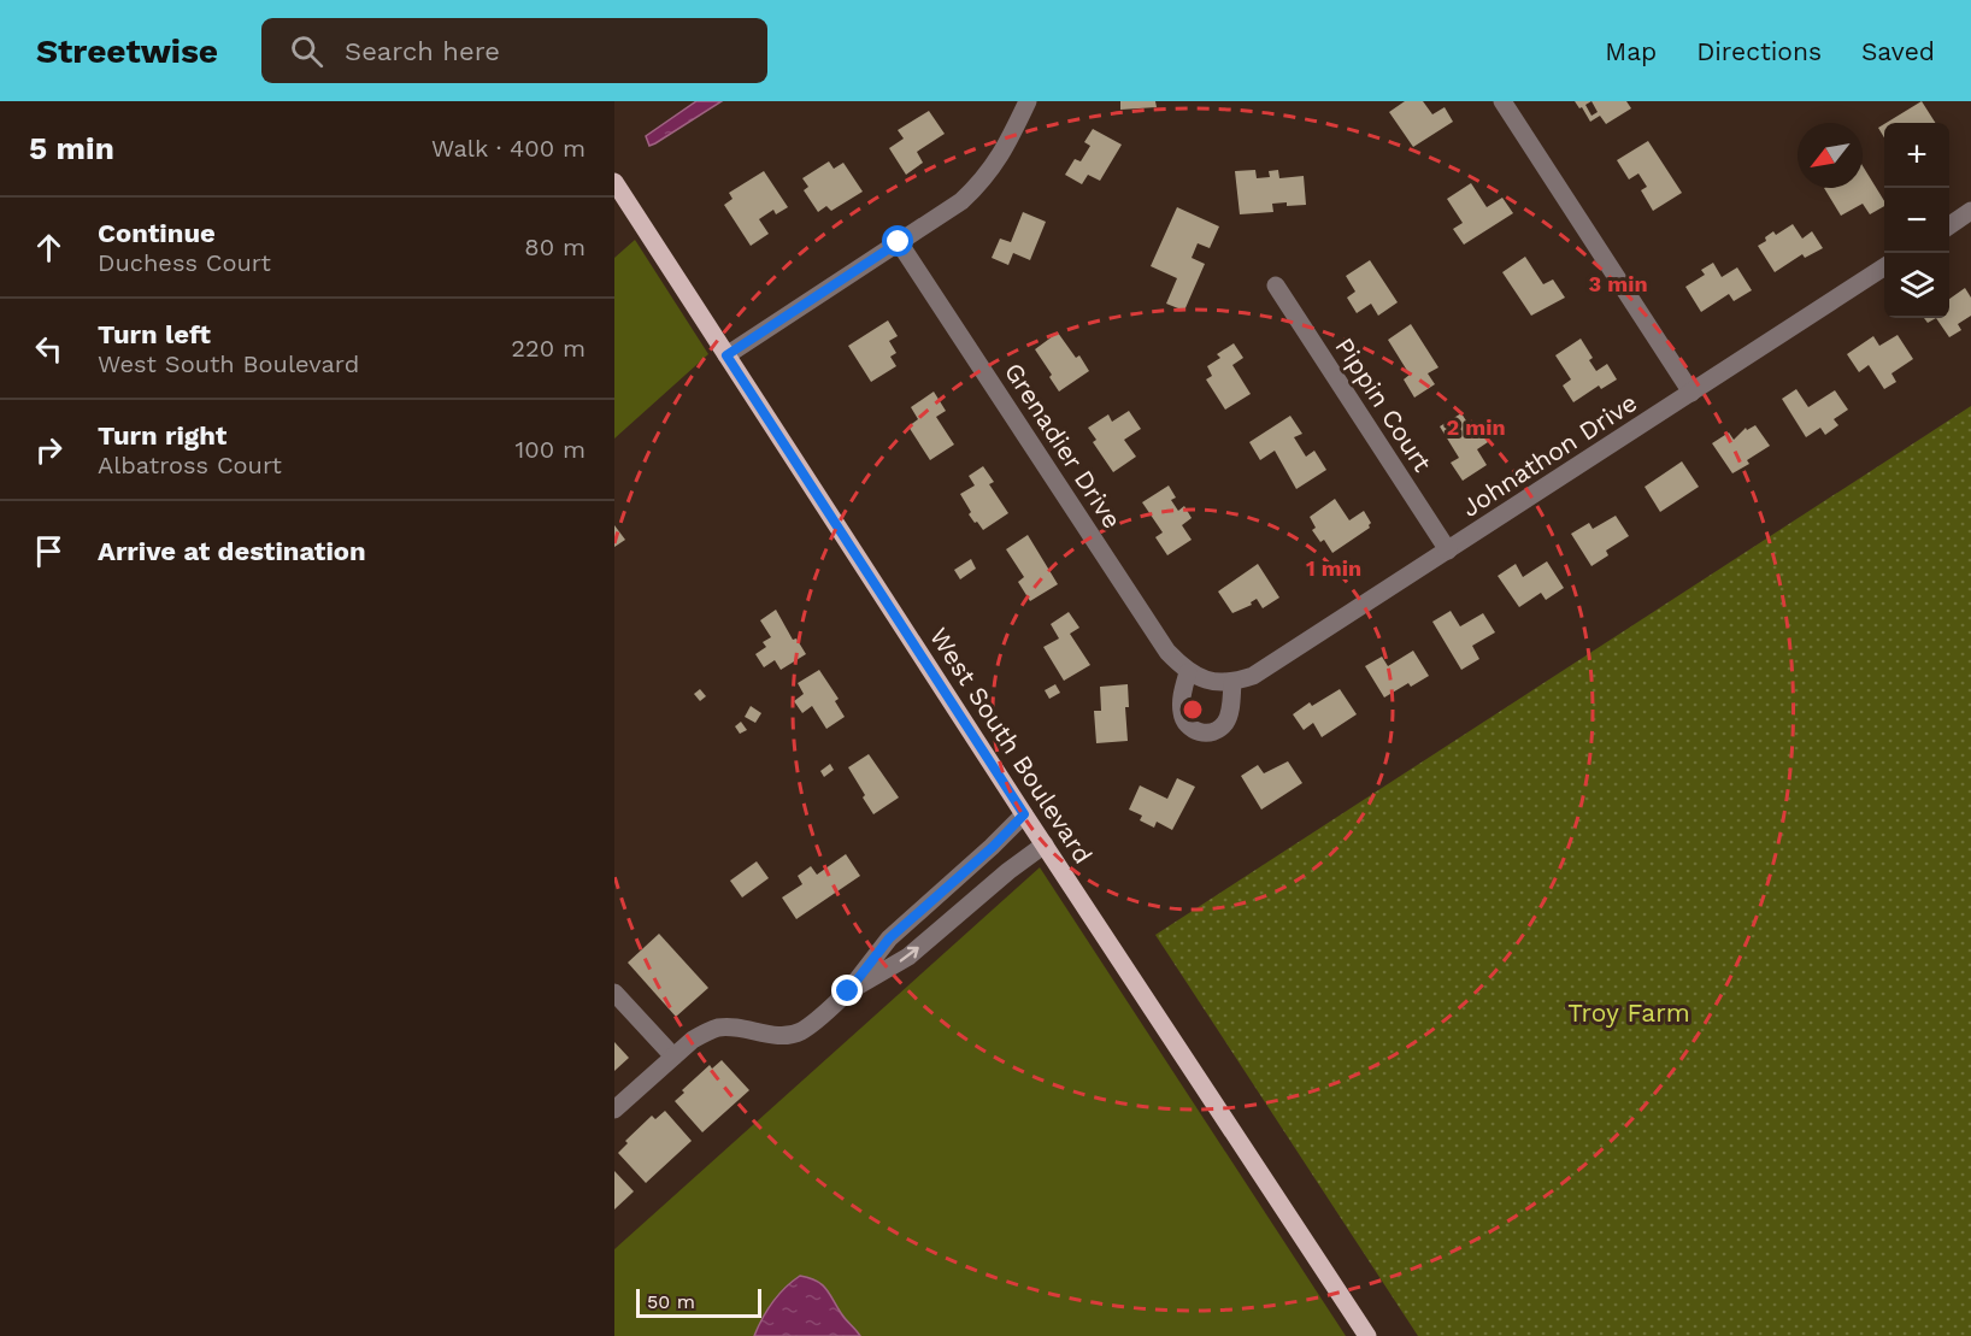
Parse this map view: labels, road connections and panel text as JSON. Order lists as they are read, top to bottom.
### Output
{
  "streets": {
    "main road": ["West South Boulevard"],
    "street": ["Pippin Court", "Grenadier Drive", "Johnathon Drive"]
  },
  "crossings": [
    ["Pippin Court", "Johnathon Drive"],
    ["Grenadier Drive", "Johnathon Drive"]
  ],
  "parks": ["Troy Farm"],
  "scale_bar": "50 m",
  "north": "bottom left",
  "page": {
    "header": "Streetwise",
    "search": "Search here",
    "nav": ["Map", "Directions", "Saved"],
    "heading": ["5 min", "Walk · 400 m"],
    "map_buttons": ["+", "−"],
    "list": [
      ["Continue", "Duchess Court", "80 m"],
      ["Turn left", "West South Boulevard", "220 m"],
      ["Turn right", "Albatross Court", "100 m"],
      "Arrive at destination"
    ],
    "scale": "50 m"
  },
  "rings": ["3 min", "2 min", "1 min"]
}
